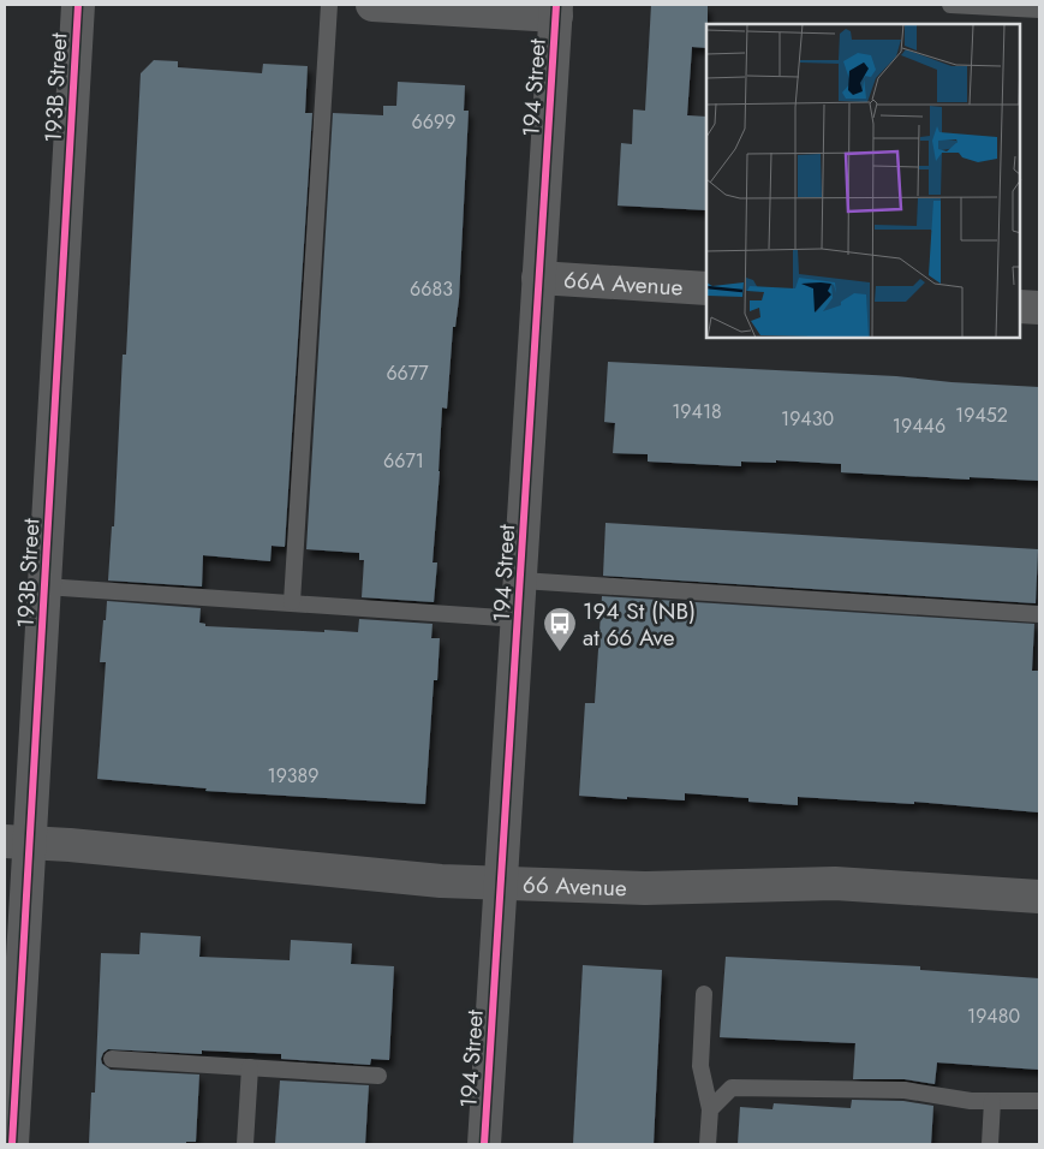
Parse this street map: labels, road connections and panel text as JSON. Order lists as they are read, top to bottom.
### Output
{
  "streets": {
    "street": [
      "193B Street",
      "194 Street",
      "66A Avenue",
      "66 Avenue"
    ]
  },
  "crossings": [
    ["193B Street", "66 Avenue"],
    ["194 Street", "66A Avenue"],
    ["194 Street", "66 Avenue"]
  ],
  "places": {
    "bus stop": ["194 St (NB) at 66 Ave"]
  },
  "house_numbers": [
    "6699",
    "6683",
    "6677",
    "19418",
    "19452",
    "19430",
    "19446",
    "6671",
    "19389",
    "19480"
  ]
}
